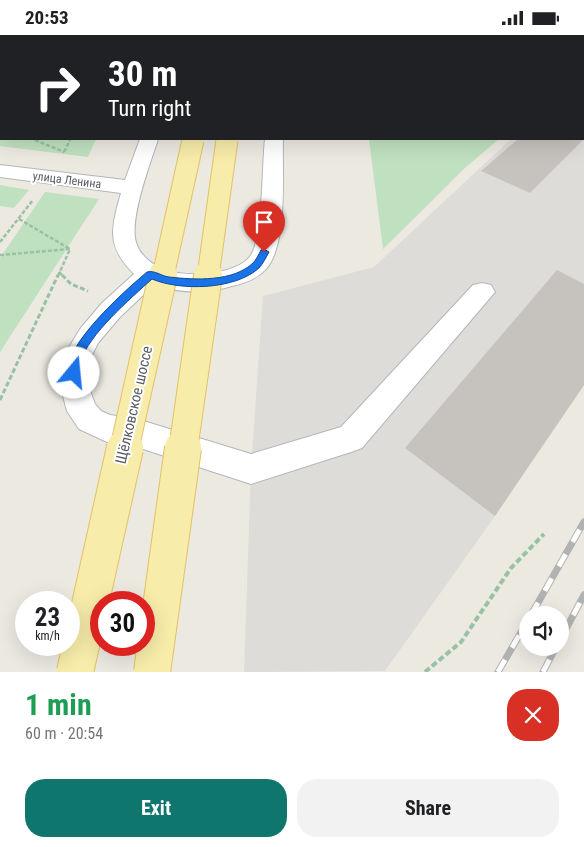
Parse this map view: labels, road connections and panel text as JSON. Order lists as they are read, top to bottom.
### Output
{
  "streets": {
    "main road": ["Щёлковское шоссе"],
    "street": ["улица Ленина"]
  },
  "page": {
    "status": "20:53",
    "turn": ["30 m", "Turn right"],
    "speed": "23 km/h",
    "limit": "30",
    "heading": ["1 min", "60 m · 20:54"],
    "buttons": ["Exit", "Share"]
  }
}
